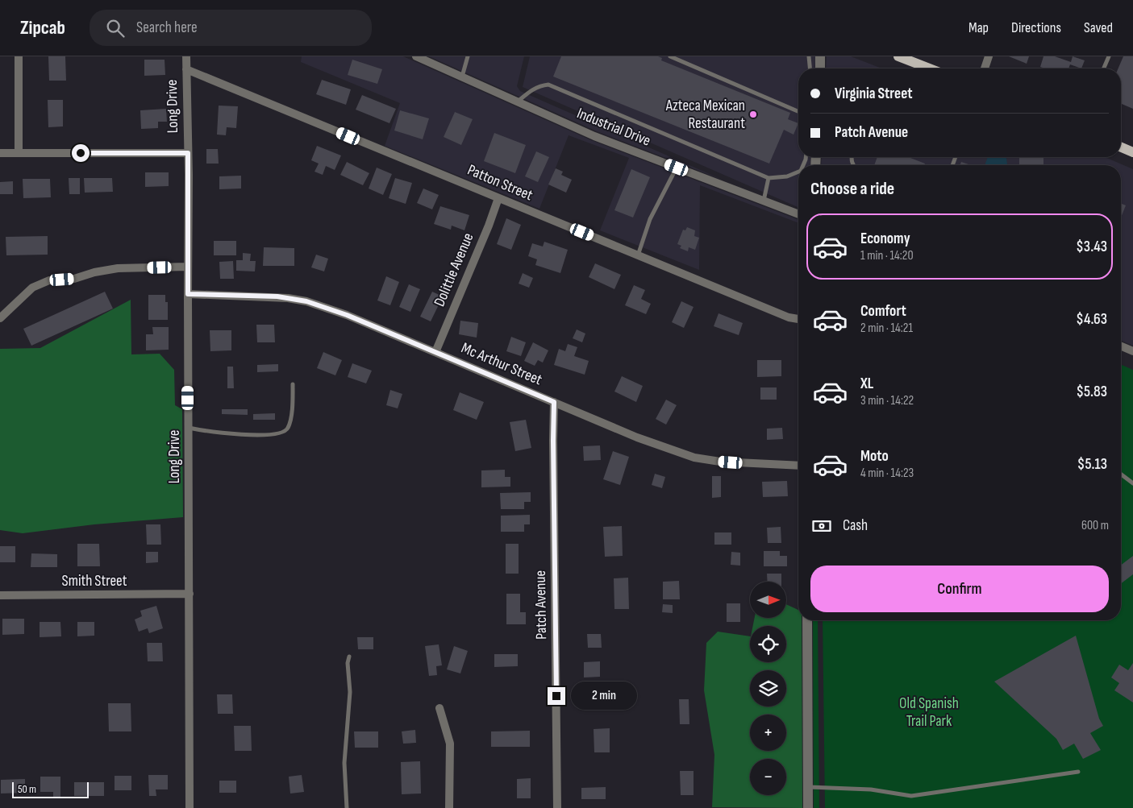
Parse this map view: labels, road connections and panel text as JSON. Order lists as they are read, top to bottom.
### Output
{
  "streets": {
    "street": [
      "Long Drive",
      "Industrial Drive",
      "Patton Street",
      "Dolittle Avenue",
      "Mc Arthur Street",
      "Smith Street",
      "Patch Avenue"
    ]
  },
  "crossings": [
    ["Long Drive", "Patton Street"],
    ["Long Drive", "Mc Arthur Street"],
    ["Long Drive", "Smith Street"],
    ["Patton Street", "Dolittle Avenue"],
    ["Dolittle Avenue", "Mc Arthur Street"],
    ["Mc Arthur Street", "Patch Avenue"]
  ],
  "parks": ["Old Spanish Trail Park"],
  "places": ["Azteca Mexican Restaurant"],
  "scale_bar": "50 m",
  "north": "right",
  "page": {
    "header": "Zipcab",
    "search": "Search here",
    "nav": ["Map", "Directions", "Saved"],
    "banner": ["Virginia Street", "Patch Avenue"],
    "heading": "Choose a ride",
    "list": [
      {
        "name": "Economy",
        "note": "1 min · 14:20",
        "value": "$3.43"
      },
      {
        "name": "Comfort",
        "note": "2 min · 14:21",
        "value": "$4.63"
      },
      {
        "name": "XL",
        "note": "3 min · 14:22",
        "value": "$5.83"
      },
      {
        "name": "Moto",
        "note": "4 min · 14:23",
        "value": "$5.13"
      }
    ],
    "pay": ["Cash", "600 m"],
    "buttons": "Confirm",
    "map_buttons": ["+", "−"],
    "bubble": "2 min",
    "scale": "50 m"
  }
}
